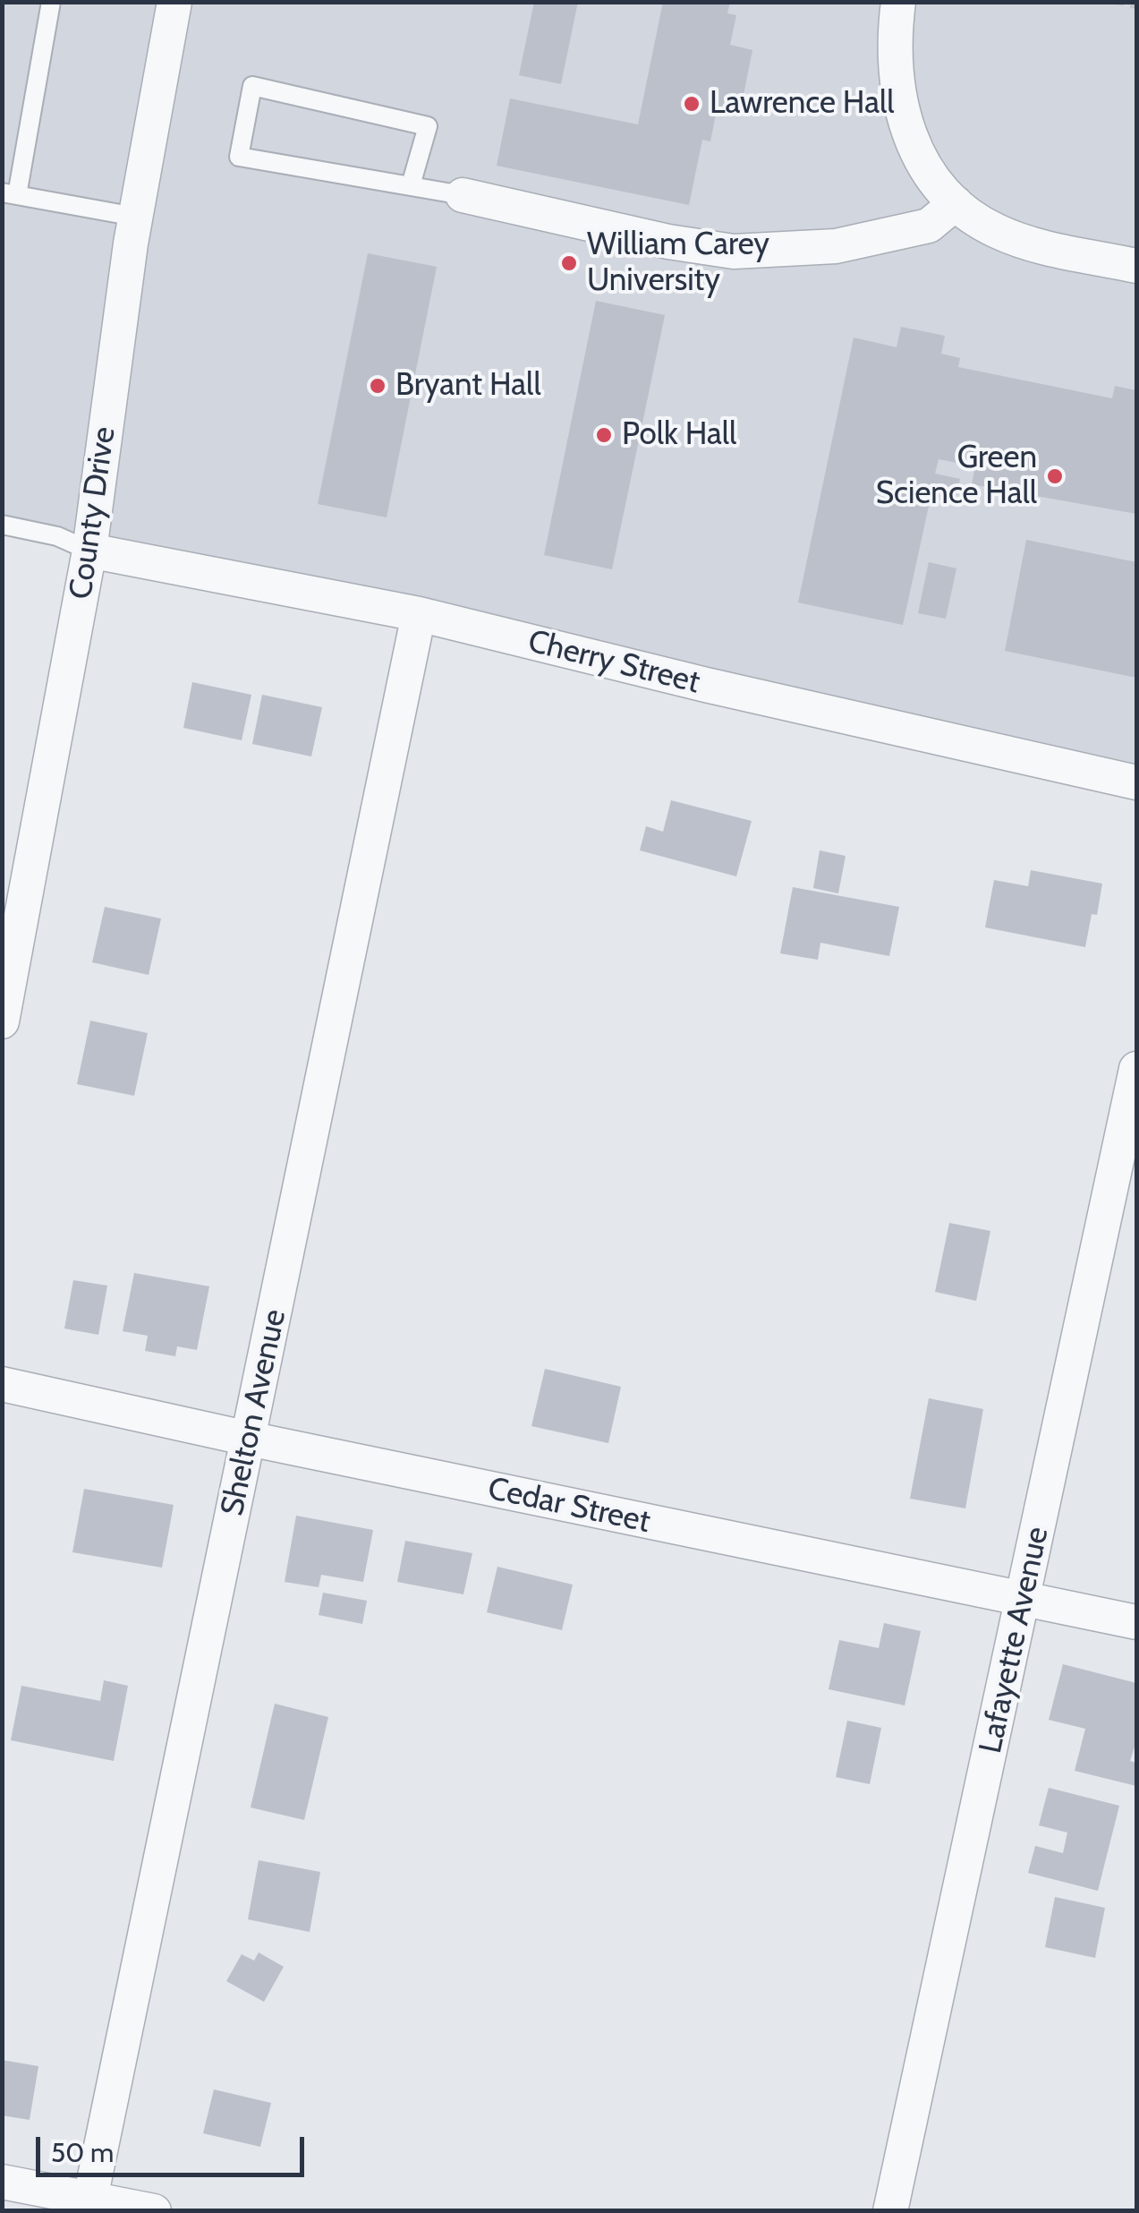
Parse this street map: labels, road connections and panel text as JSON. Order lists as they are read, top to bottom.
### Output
{
  "streets": {
    "street": [
      "County Drive",
      "Cherry Street",
      "Shelton Avenue",
      "Cedar Street",
      "Lafayette Avenue"
    ]
  },
  "crossings": [
    ["County Drive", "Cherry Street"],
    ["Cherry Street", "Shelton Avenue"],
    ["Shelton Avenue", "Cedar Street"],
    ["Cedar Street", "Lafayette Avenue"]
  ],
  "places": [
    "Lawrence Hall",
    "William Carey University",
    "Bryant Hall",
    "Polk Hall",
    "Green Science Hall"
  ],
  "scale_bar": "50 m"
}
